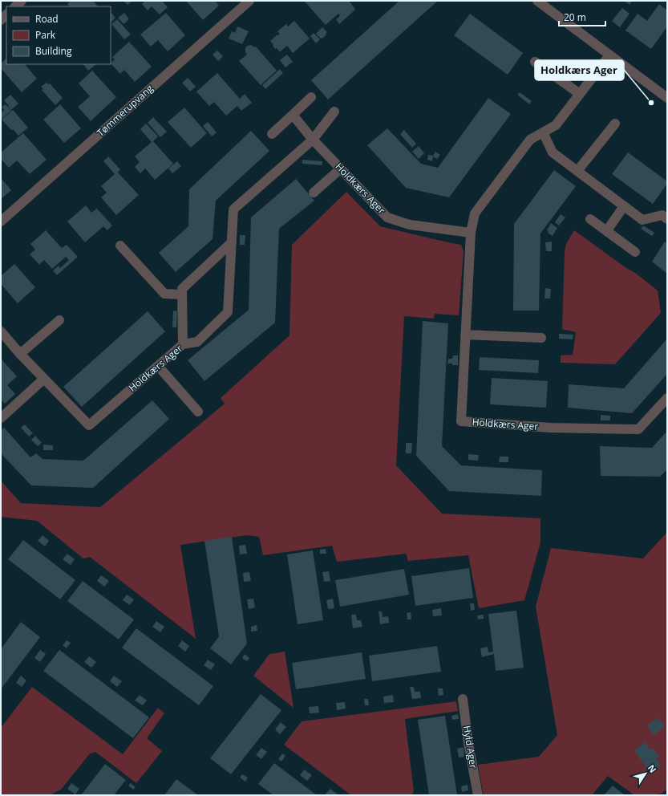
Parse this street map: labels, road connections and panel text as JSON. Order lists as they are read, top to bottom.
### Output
{
  "streets": {
    "street": ["Tømmerupvang", "Holdkærs Ager", "Hyld Ager"]
  },
  "places": ["Holdkærs Ager"],
  "legend": ["Road", "Park", "Building"],
  "scale_bar": "20 m",
  "north": "top right"
}
